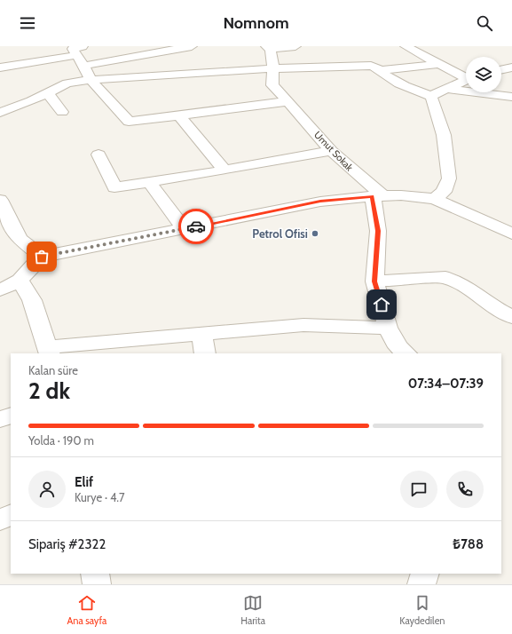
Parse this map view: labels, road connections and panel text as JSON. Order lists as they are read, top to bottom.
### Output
{
  "streets": {
    "street": ["Umut Sokak"]
  },
  "places": ["Petrol Ofisi"],
  "page": {
    "header": "Nomnom",
    "heading": ["2 dk", "Kalan süre", "07:34–07:39"],
    "panel": [
      "Elif",
      "Kurye · 4.7",
      "Sipariş #2322",
      "₺788"
    ],
    "bar": "Yolda · 190 m",
    "tabs": ["Ana sayfa", "Harita", "Kaydedilen"]
  }
}
